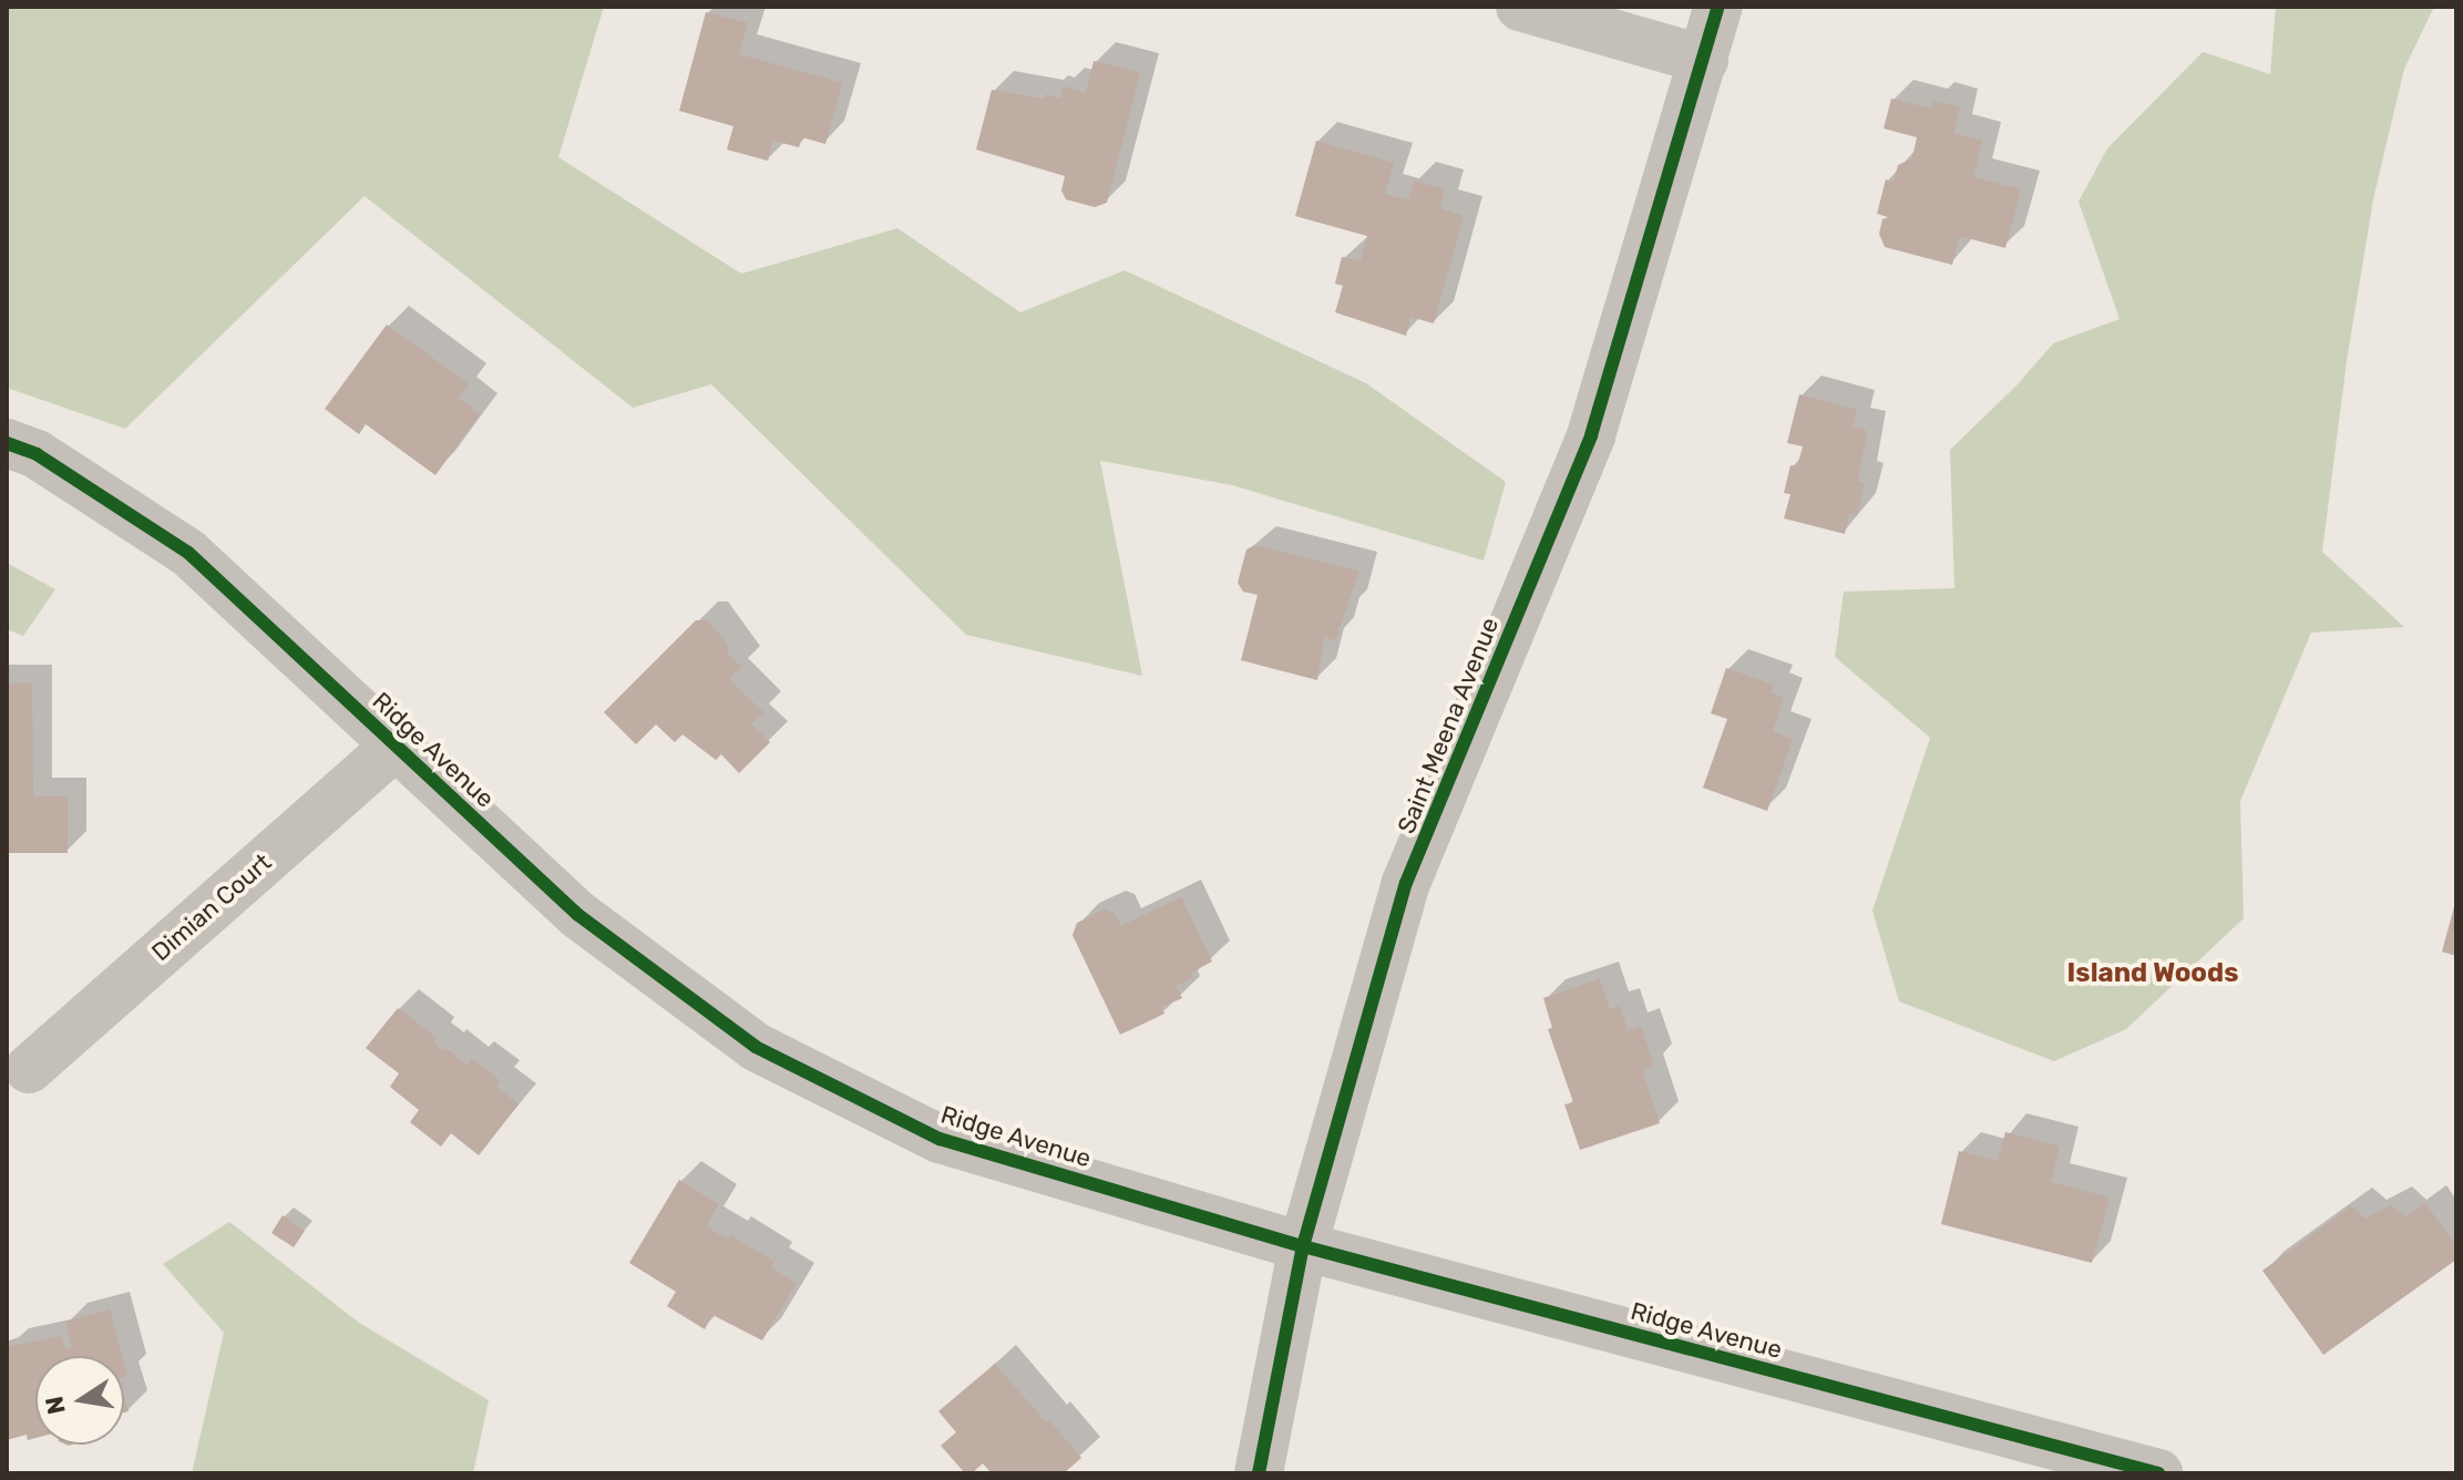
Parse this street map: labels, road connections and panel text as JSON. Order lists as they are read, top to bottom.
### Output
{
  "streets": {
    "street": ["Saint Meena Avenue", "Ridge Avenue", "Dimian Court"]
  },
  "crossings": [
    ["Saint Meena Avenue", "Ridge Avenue"],
    ["Ridge Avenue", "Dimian Court"]
  ],
  "districts": ["Island Woods"],
  "north": "left"
}
